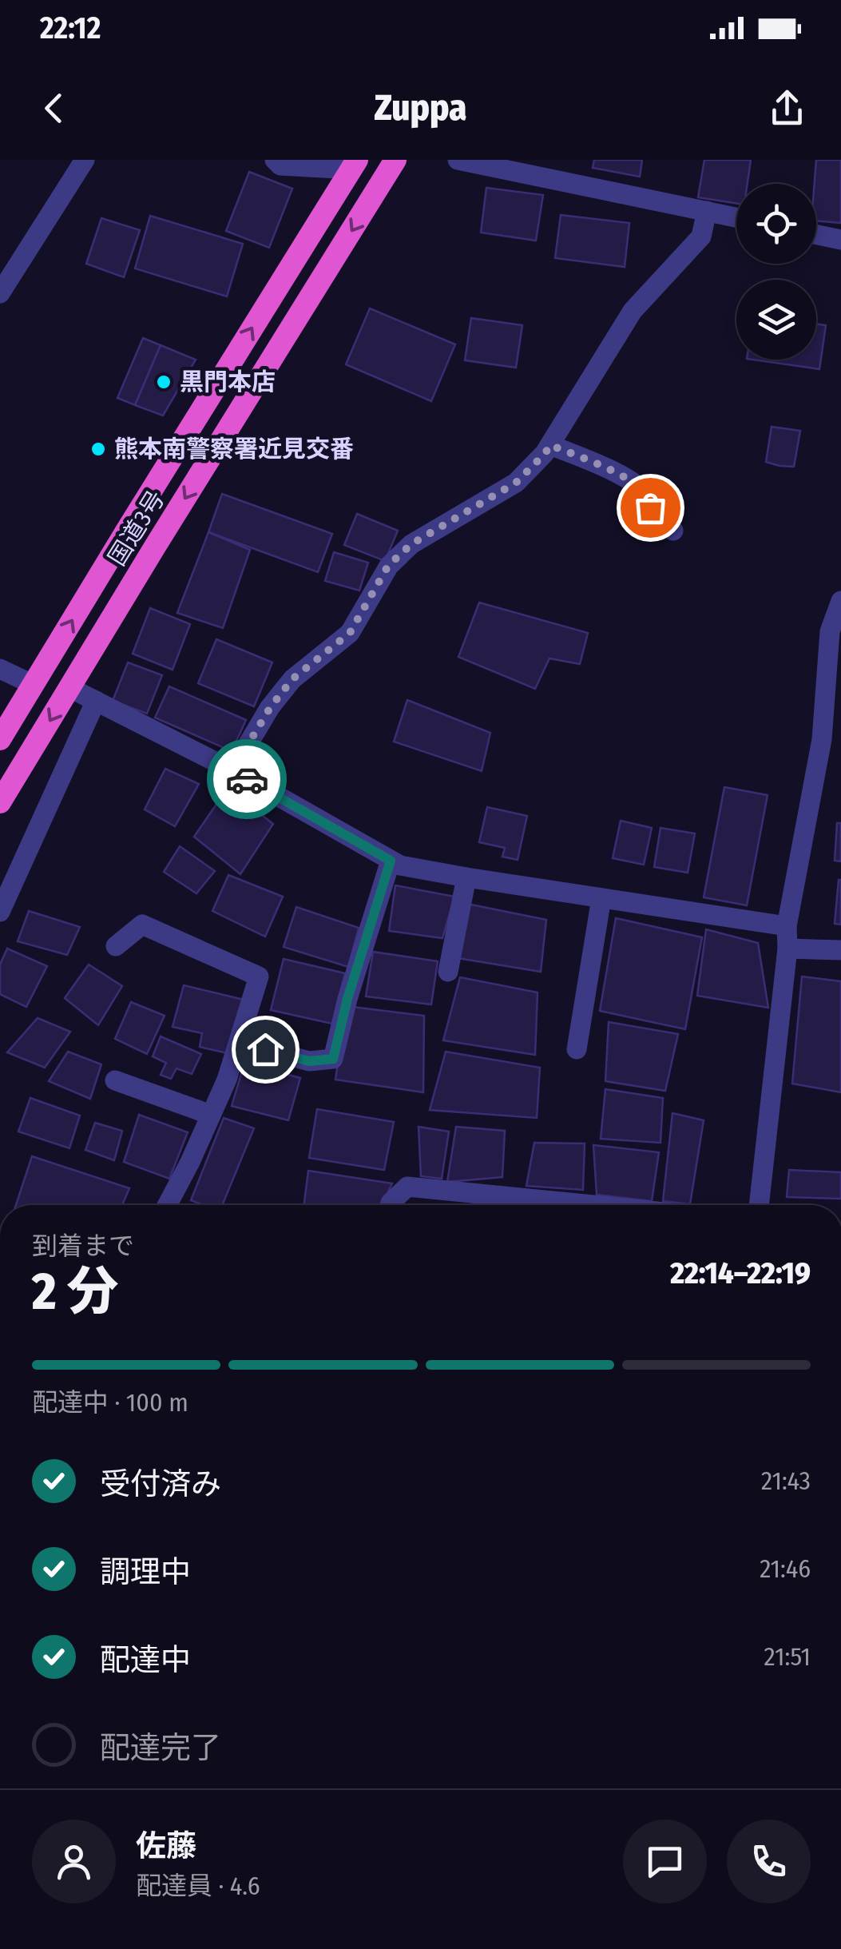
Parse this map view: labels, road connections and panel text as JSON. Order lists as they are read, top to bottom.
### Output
{
  "streets": {
    "highway": ["国道3号"]
  },
  "places": ["黒門本店", "熊本南警察署近見交番"],
  "page": {
    "status": "22:12",
    "header": "Zuppa",
    "heading": ["2 分", "到着まで", "22:14–22:19"],
    "panel": ["佐藤", "配達員 · 4.6"],
    "bar": "配達中 · 100 m",
    "list": [
      ["受付済み", "21:43"],
      ["調理中", "21:46"],
      ["配達中", "21:51"],
      "配達完了"
    ]
  }
}
